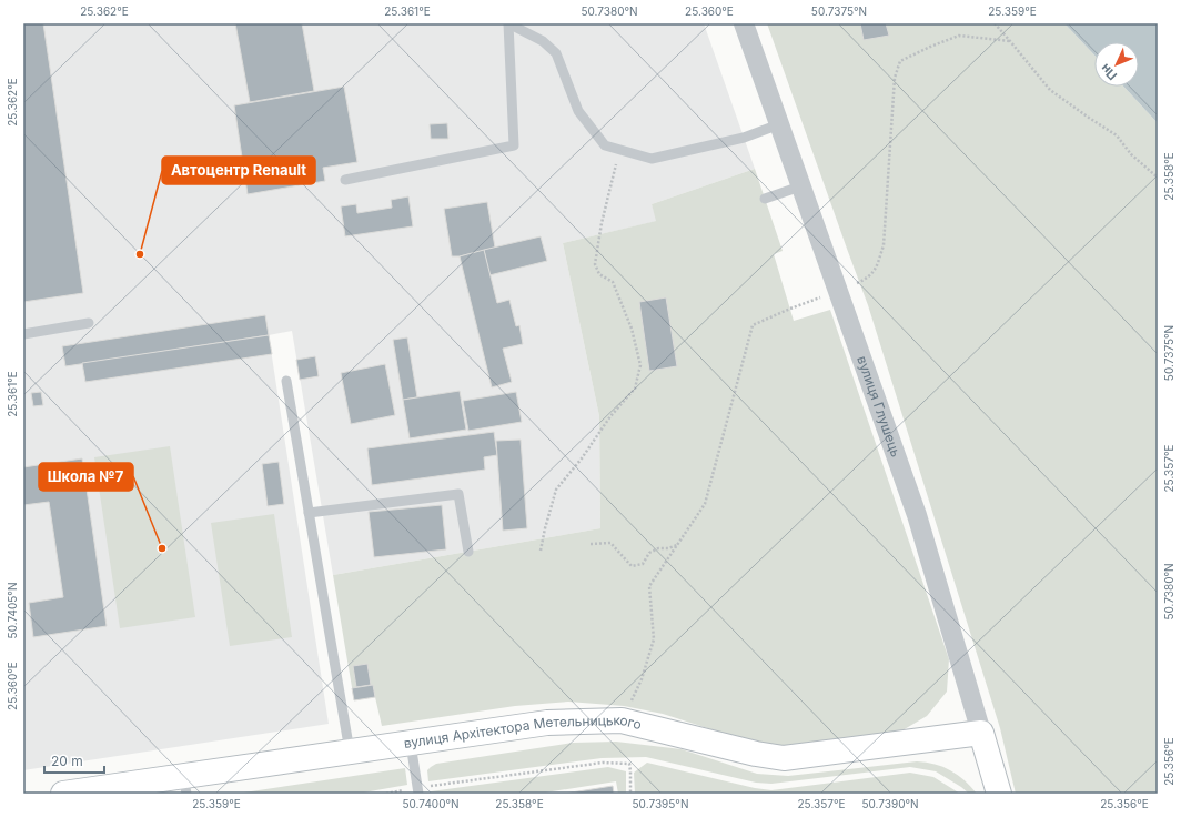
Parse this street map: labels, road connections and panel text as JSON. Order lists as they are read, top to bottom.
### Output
{
  "streets": {
    "street": ["вулиця Глушець", "вулиця Архітектора Метельницького"]
  },
  "crossings": [
    ["вулиця Глушець", "вулиця Архітектора Метельницького"]
  ],
  "places": ["Автоцентр Renault", "Школа №7"],
  "scale_bar": "20 m",
  "north": "bottom left",
  "coordinates": [
    "25.362°E",
    "25.361°E",
    "50.7380°N",
    "25.360°E",
    "50.7375°N",
    "25.359°E",
    "25.358°E",
    "25.357°E",
    "50.7405°N",
    "25.356°E",
    "50.7400°N",
    "50.7395°N",
    "50.7390°N"
  ]
}
